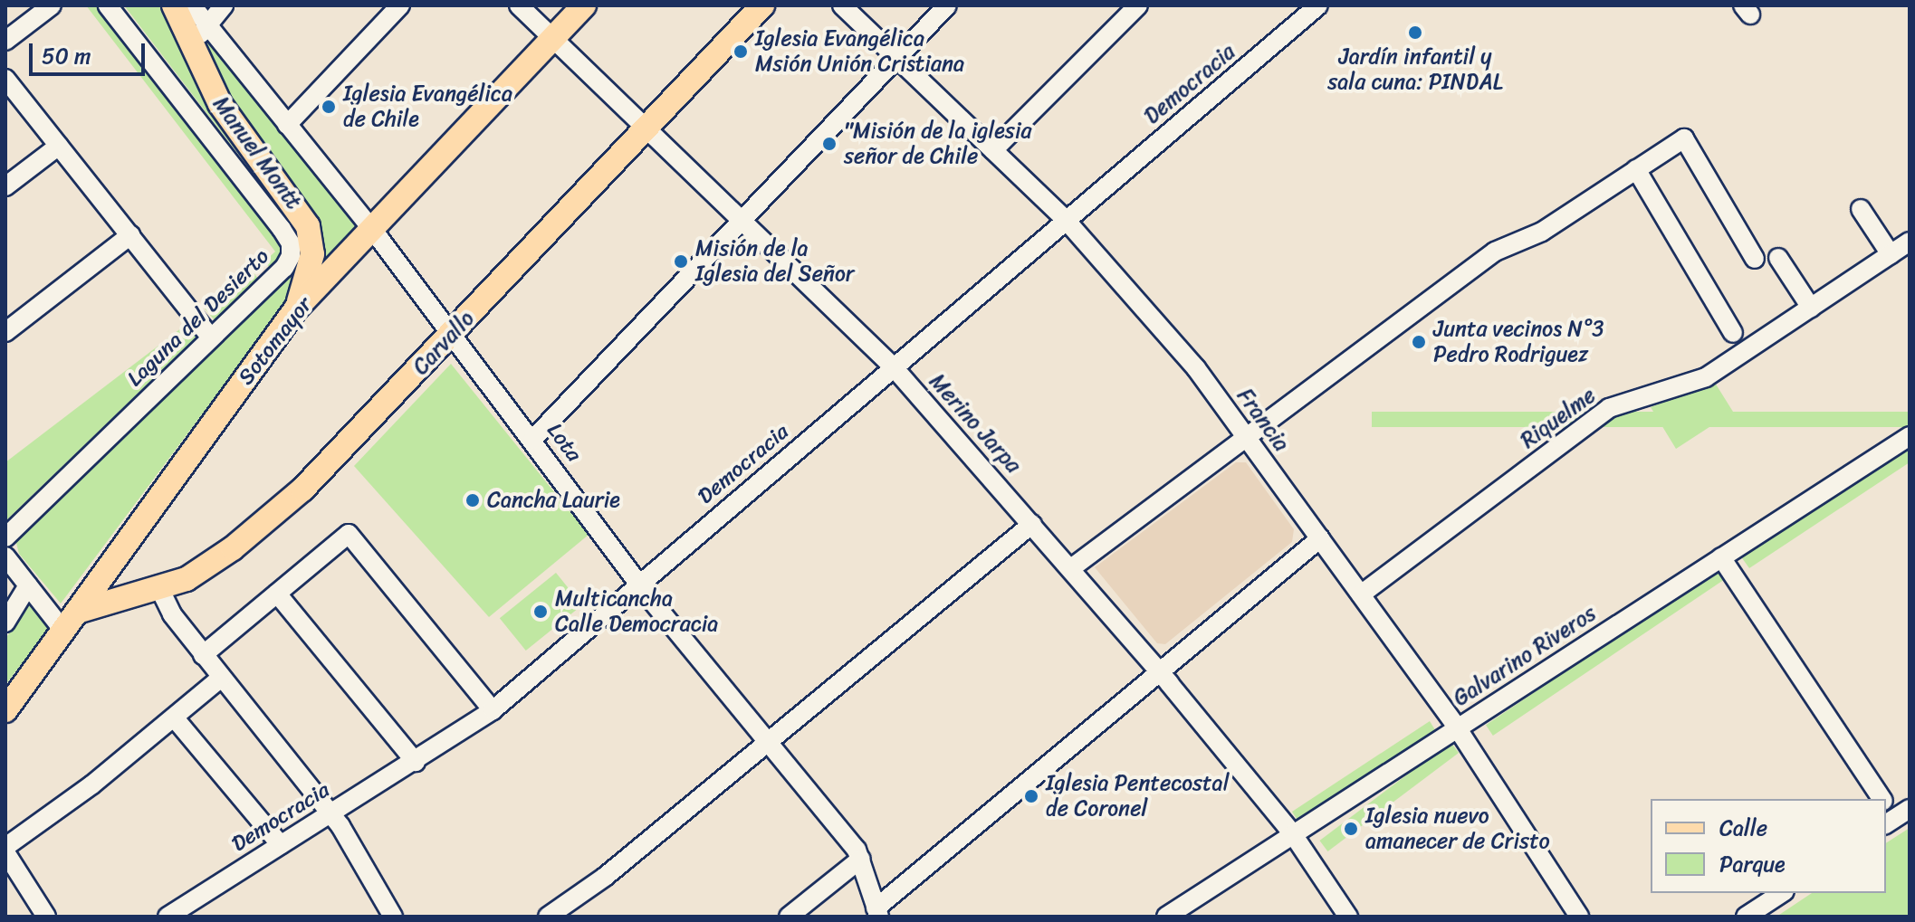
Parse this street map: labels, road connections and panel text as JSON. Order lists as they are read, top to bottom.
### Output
{
  "streets": {
    "main road": ["Manuel Montt", "Sotomayor", "Carvallo"],
    "street": [
      "Democracia",
      "Laguna del Desierto",
      "Riquelme",
      "Francia",
      "Merino Jarpa",
      "Lota",
      "Galvarino Riveros"
    ]
  },
  "crossings": [
    ["Democracia", "Francia"],
    ["Democracia", "Merino Jarpa"],
    ["Democracia", "Lota"],
    ["Manuel Montt", "Sotomayor"],
    ["Sotomayor", "Carvallo"],
    ["Sotomayor", "Merino Jarpa"],
    ["Sotomayor", "Lota"],
    ["Carvallo", "Merino Jarpa"],
    ["Carvallo", "Lota"],
    ["Riquelme", "Francia"],
    ["Francia", "Galvarino Riveros"],
    ["Merino Jarpa", "Galvarino Riveros"]
  ],
  "places": [
    "Jardín infantil y sala cuna: PINDAL",
    "Iglesia Evangélica Msión Unión Cristiana",
    "Iglesia Evangélica de Chile",
    "\"Misión de la iglesia señor de Chile",
    "Misión de la Iglesia del Señor",
    "Junta vecinos N°3 Pedro Rodriguez",
    "Cancha Laurie",
    "Multicancha Calle Democracia",
    "Iglesia Pentecostal de Coronel",
    "Iglesia nuevo amanecer de Cristo"
  ],
  "legend": ["Calle", "Parque"],
  "scale_bar": "50 m"
}
